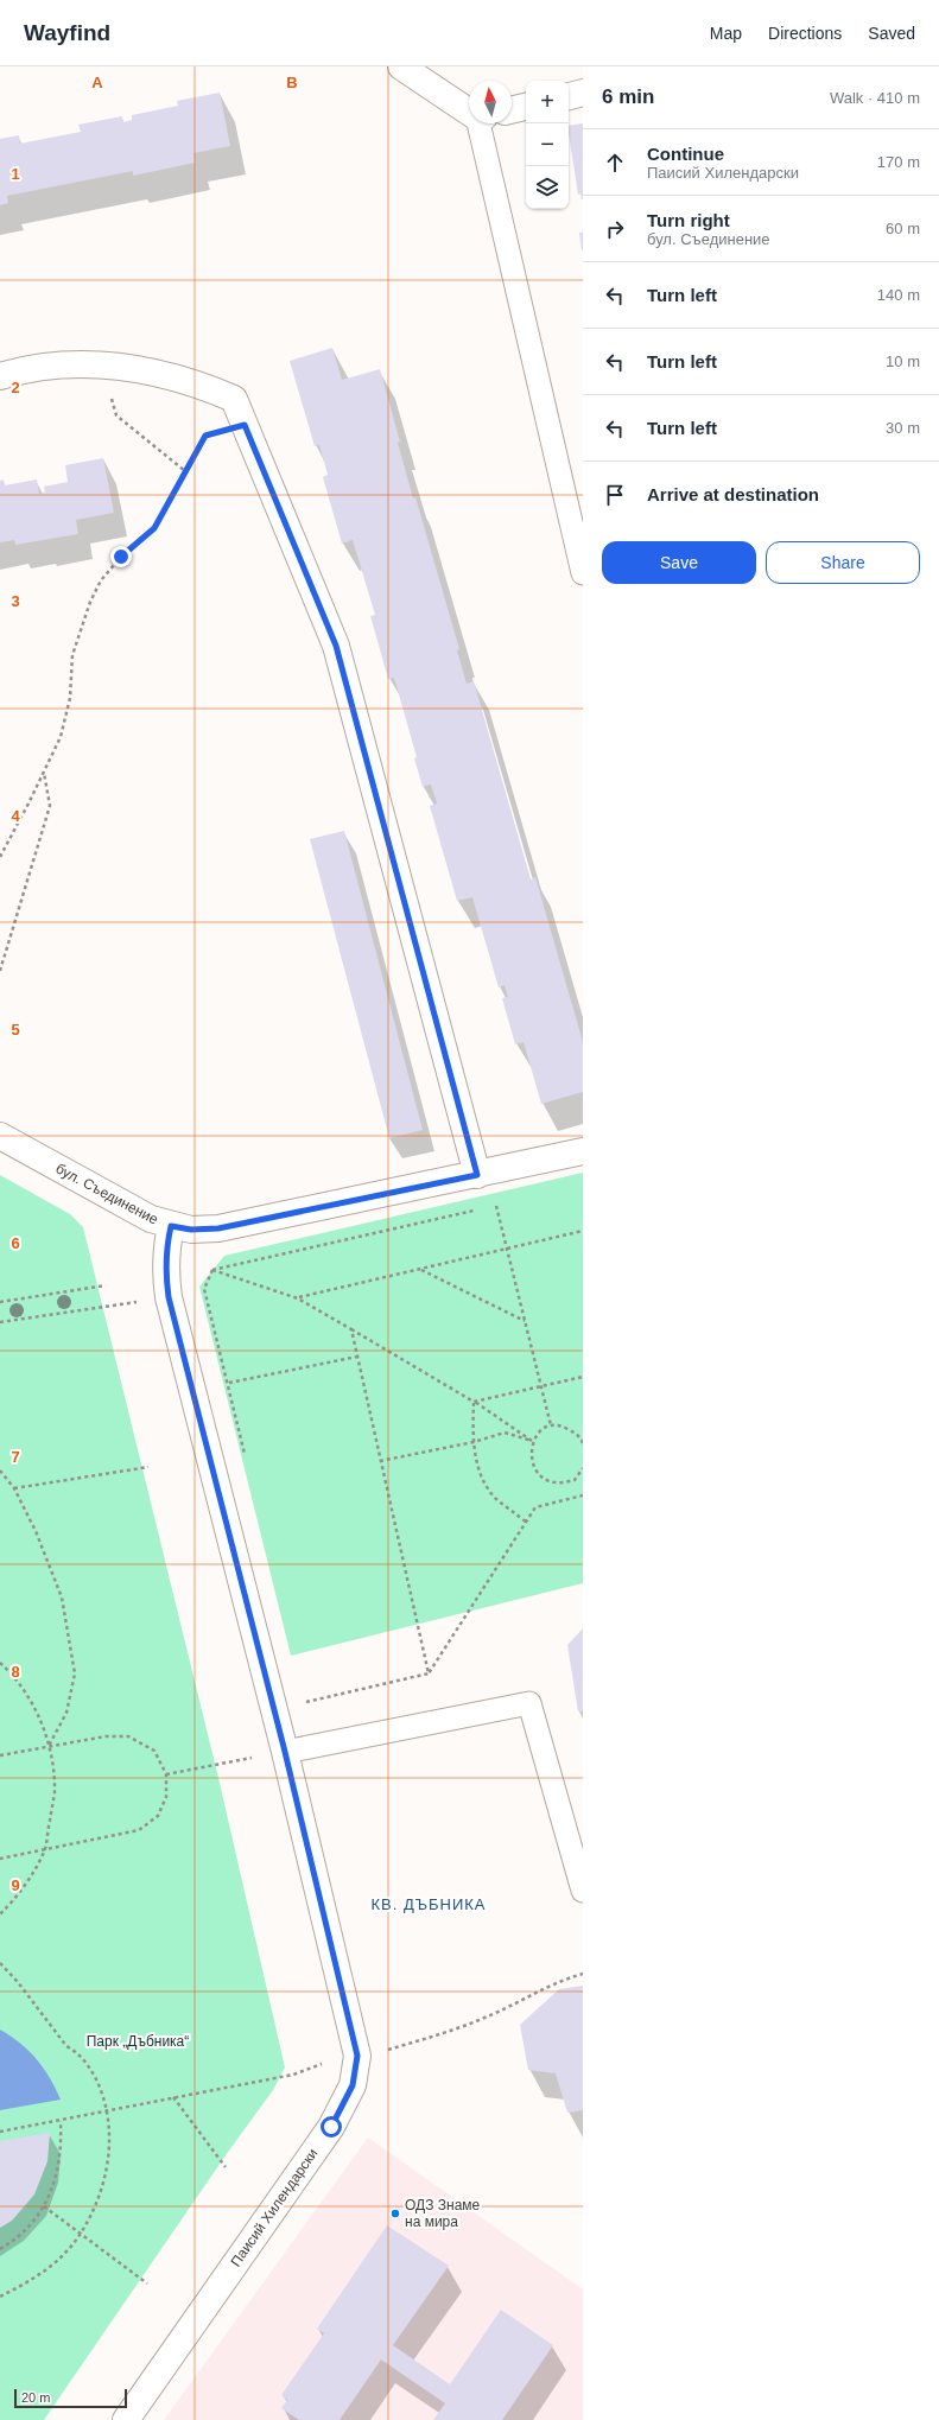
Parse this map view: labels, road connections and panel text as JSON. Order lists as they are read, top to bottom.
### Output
{
  "streets": {
    "street": ["бул. Съединение", "Паисий Хилендарски"]
  },
  "crossings": [
    ["бул. Съединение", "Паисий Хилендарски"]
  ],
  "districts": ["КВ. ДЪБНИКА"],
  "parks": ["Парк „Дъбника“"],
  "places": ["ОДЗ Знаме на мира"],
  "scale_bar": "20 m",
  "north": "top",
  "page": {
    "header": "Wayfind",
    "nav": ["Map", "Directions", "Saved"],
    "heading": ["6 min", "Walk · 410 m"],
    "map_buttons": ["+", "−"],
    "list": [
      ["Continue", "Паисий Хилендарски", "170 m"],
      ["Turn right", "бул. Съединение", "60 m"],
      ["Turn left", "140 m"],
      ["Turn left", "10 m"],
      ["Turn left", "30 m"],
      "Arrive at destination"
    ],
    "buttons": ["Save", "Share"],
    "scale": "20 m"
  },
  "grid": {
    "columns": ["A", "B"],
    "rows": [
      "1",
      "2",
      "3",
      "4",
      "5",
      "6",
      "7",
      "8",
      "9"
    ]
  }
}
